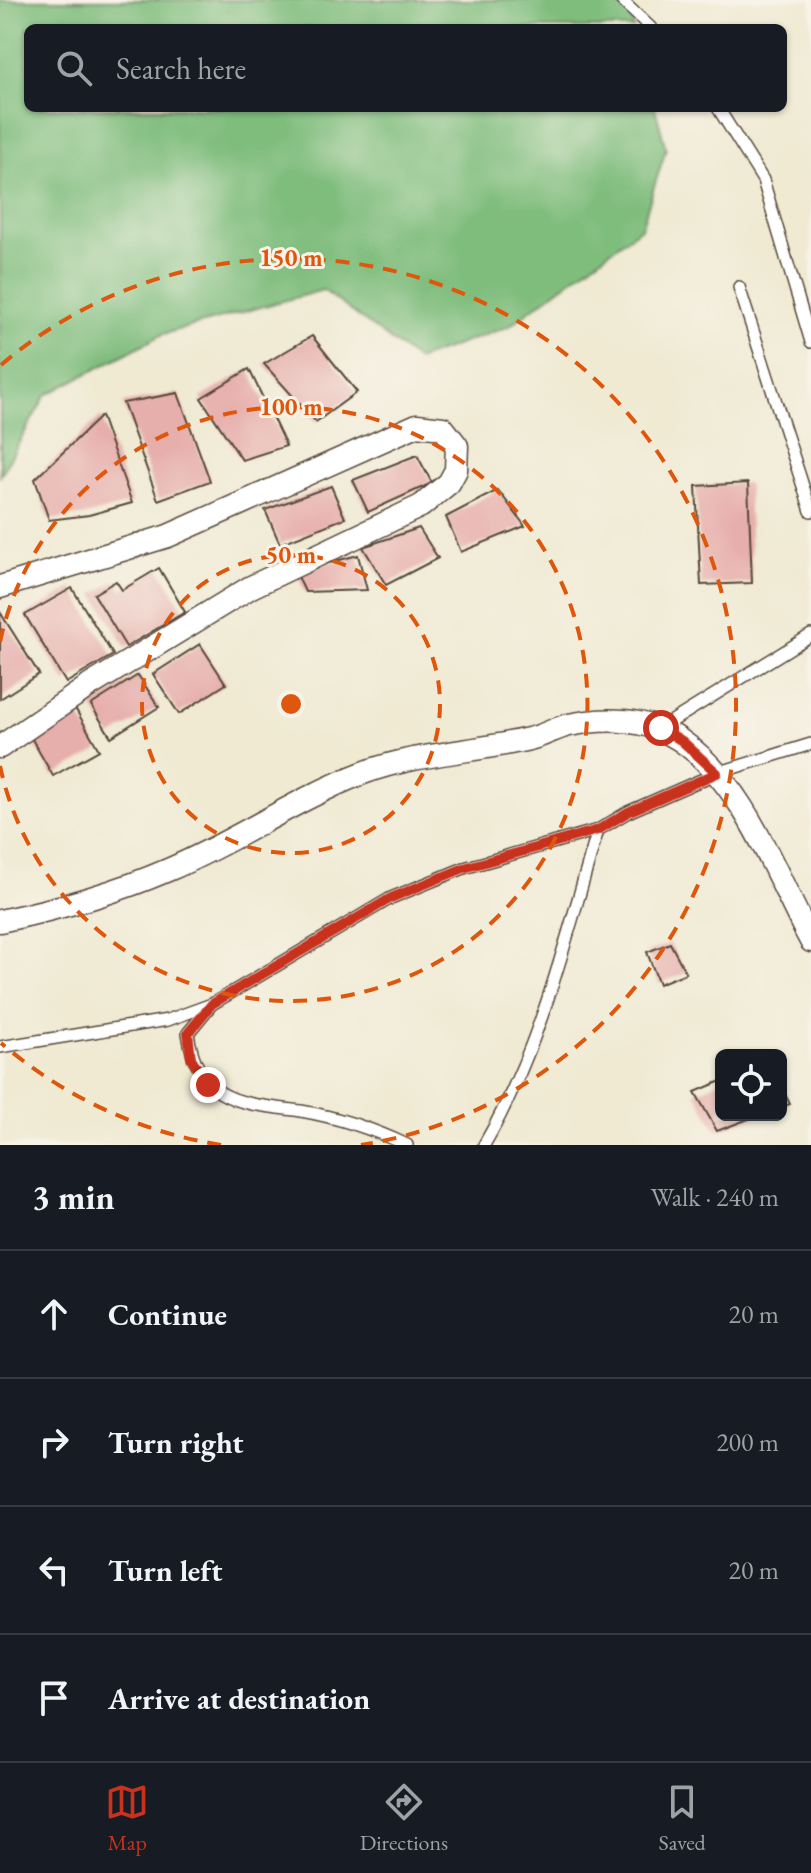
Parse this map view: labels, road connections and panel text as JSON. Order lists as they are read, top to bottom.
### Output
{
  "page": {
    "search": "Search here",
    "heading": ["3 min", "Walk · 240 m"],
    "list": [
      ["Continue", "20 m"],
      ["Turn right", "200 m"],
      ["Turn left", "20 m"],
      "Arrive at destination"
    ],
    "nav": ["Map", "Directions", "Saved"]
  },
  "rings": ["150 m", "100 m", "50 m"]
}
